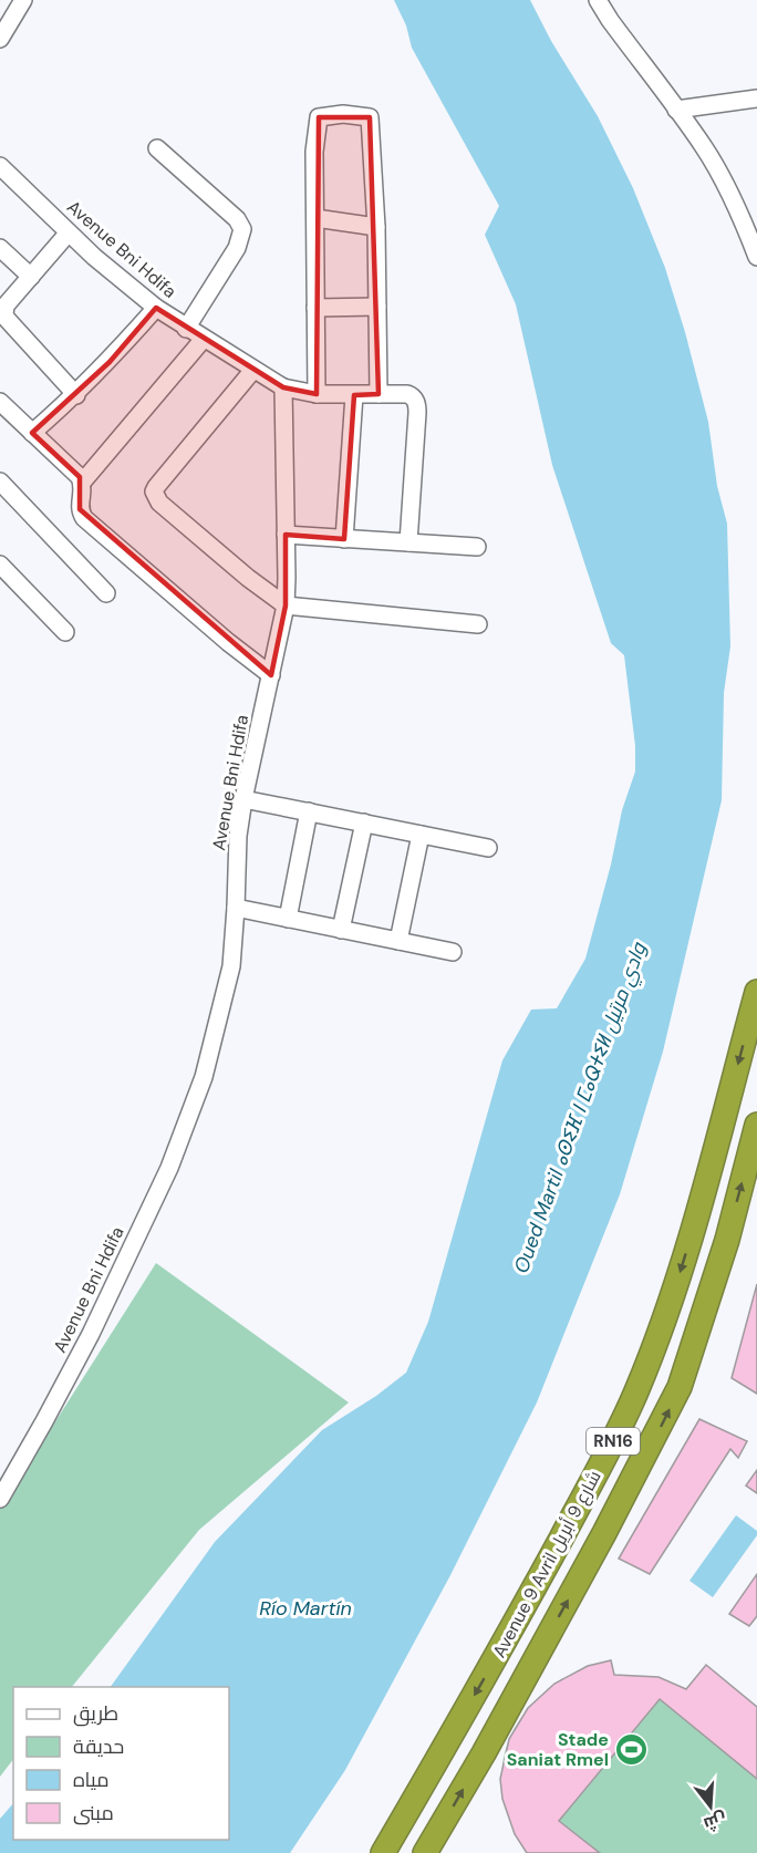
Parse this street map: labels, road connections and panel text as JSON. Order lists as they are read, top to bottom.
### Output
{
  "streets": {
    "highway": ["RN16", "Avenue 9 Avril شارع 9 أبريل"],
    "street": ["Avenue Bni Hdifa"]
  },
  "water": ["Oued Martil ⴰⵙⵉⴼ ⵏ ⵎⴰⵕⵜⵉⵍ وادي مرتيل", "Río Martín"],
  "places": {
    "sports": ["Stade Saniat Rmel"]
  },
  "legend": [
    "طريق",
    "حديقة",
    "مياه",
    "مبنى"
  ],
  "north": "bottom"
}
